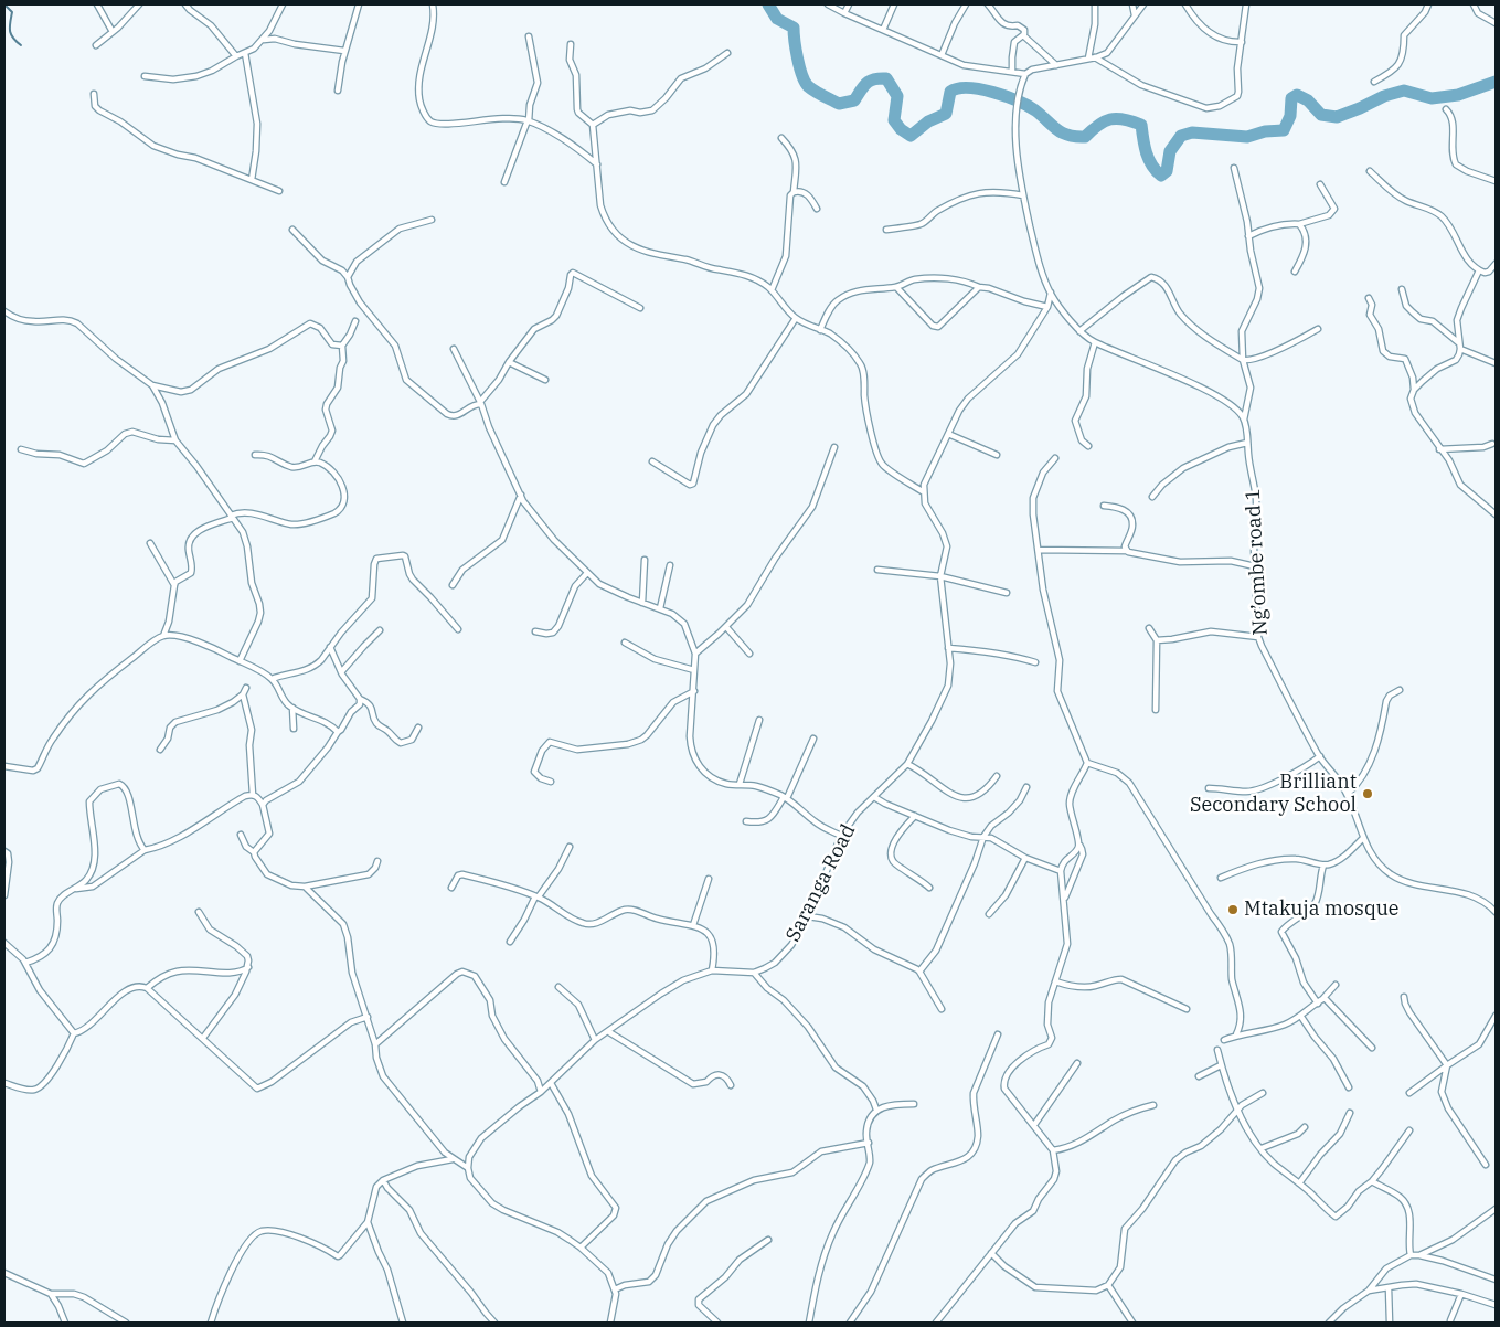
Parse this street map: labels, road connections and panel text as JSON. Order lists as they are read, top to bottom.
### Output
{
  "streets": {
    "street": ["Ng’ombe road 1", "Saranga Road"]
  },
  "places": ["Brilliant Secondary School", "Mtakuja mosque"]
}
